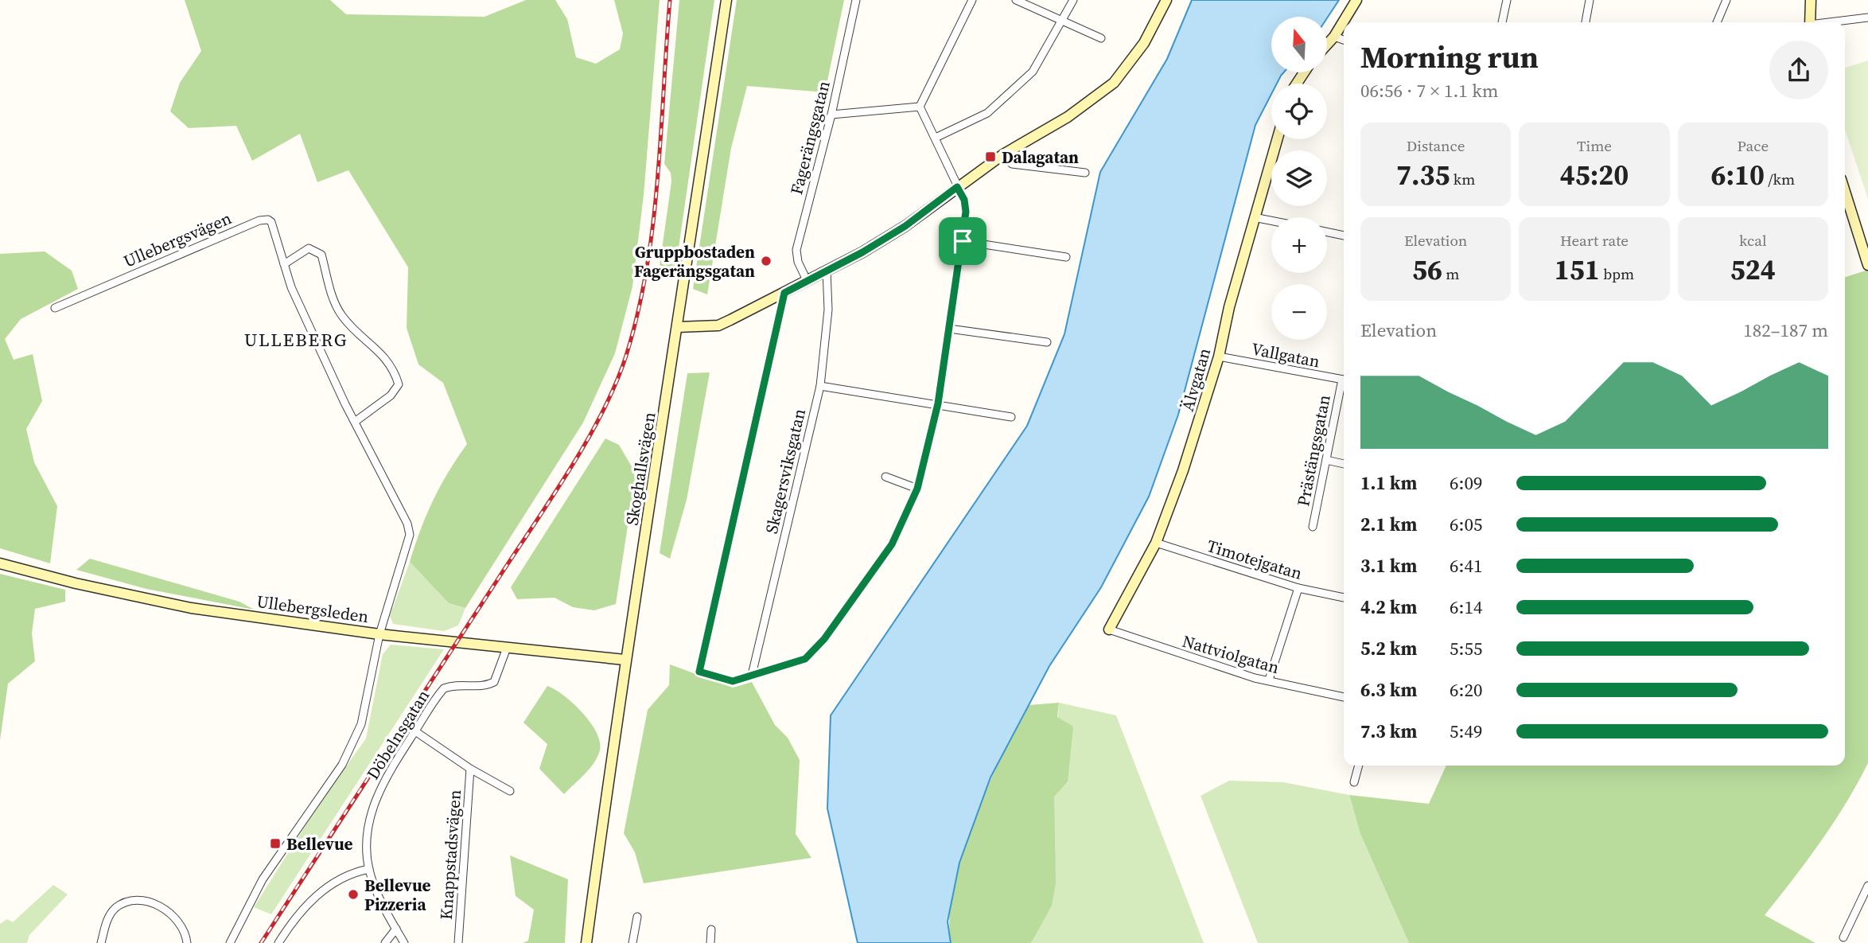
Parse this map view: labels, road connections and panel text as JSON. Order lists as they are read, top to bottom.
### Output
{
  "streets": {
    "main road": ["Älvgatan", "Skoghallsvägen", "Ullebergsleden"],
    "street": [
      "Fagerängsgatan",
      "Ullebergsvägen",
      "Vallgatan",
      "Prästängsgatan",
      "Skagersviksgatan",
      "Timotejgatan",
      "Nattviolgatan",
      "Döbelnsgatan",
      "Knappstadsvägen"
    ]
  },
  "crossings": [
    ["Ullebergsvägen", "Ullebergsleden"],
    ["Vallgatan", "Älvgatan"],
    ["Älvgatan", "Timotejgatan"],
    ["Älvgatan", "Nattviolgatan"],
    ["Skoghallsvägen", "Ullebergsleden"],
    ["Ullebergsleden", "Döbelnsgatan"]
  ],
  "districts": ["ULLEBERG"],
  "places": {
    "transit": ["Dalagatan", "Bellevue"],
    "other": ["Gruppbostaden Fagerängsgatan", "Bellevue Pizzeria"]
  },
  "north": "top",
  "page": {
    "map_buttons": ["+", "−"],
    "heading": ["Morning run", "06:56 · 7 × 1.1 km"],
    "stats": [
      ["Distance", "7.35 km"],
      ["Time", "45:20"],
      ["Pace", "6:10 /km"],
      ["Elevation", "56 m"],
      ["Heart rate", "151 bpm"],
      ["kcal", "524"]
    ],
    "chart": ["Elevation", "182–187 m"],
    "list": [
      {
        "name": "1.1 km",
        "note": "6:09"
      },
      {
        "name": "2.1 km",
        "note": "6:05"
      },
      {
        "name": "3.1 km",
        "note": "6:41"
      },
      {
        "name": "4.2 km",
        "note": "6:14"
      },
      {
        "name": "5.2 km",
        "note": "5:55"
      },
      {
        "name": "6.3 km",
        "note": "6:20"
      },
      {
        "name": "7.3 km",
        "note": "5:49"
      }
    ]
  }
}
